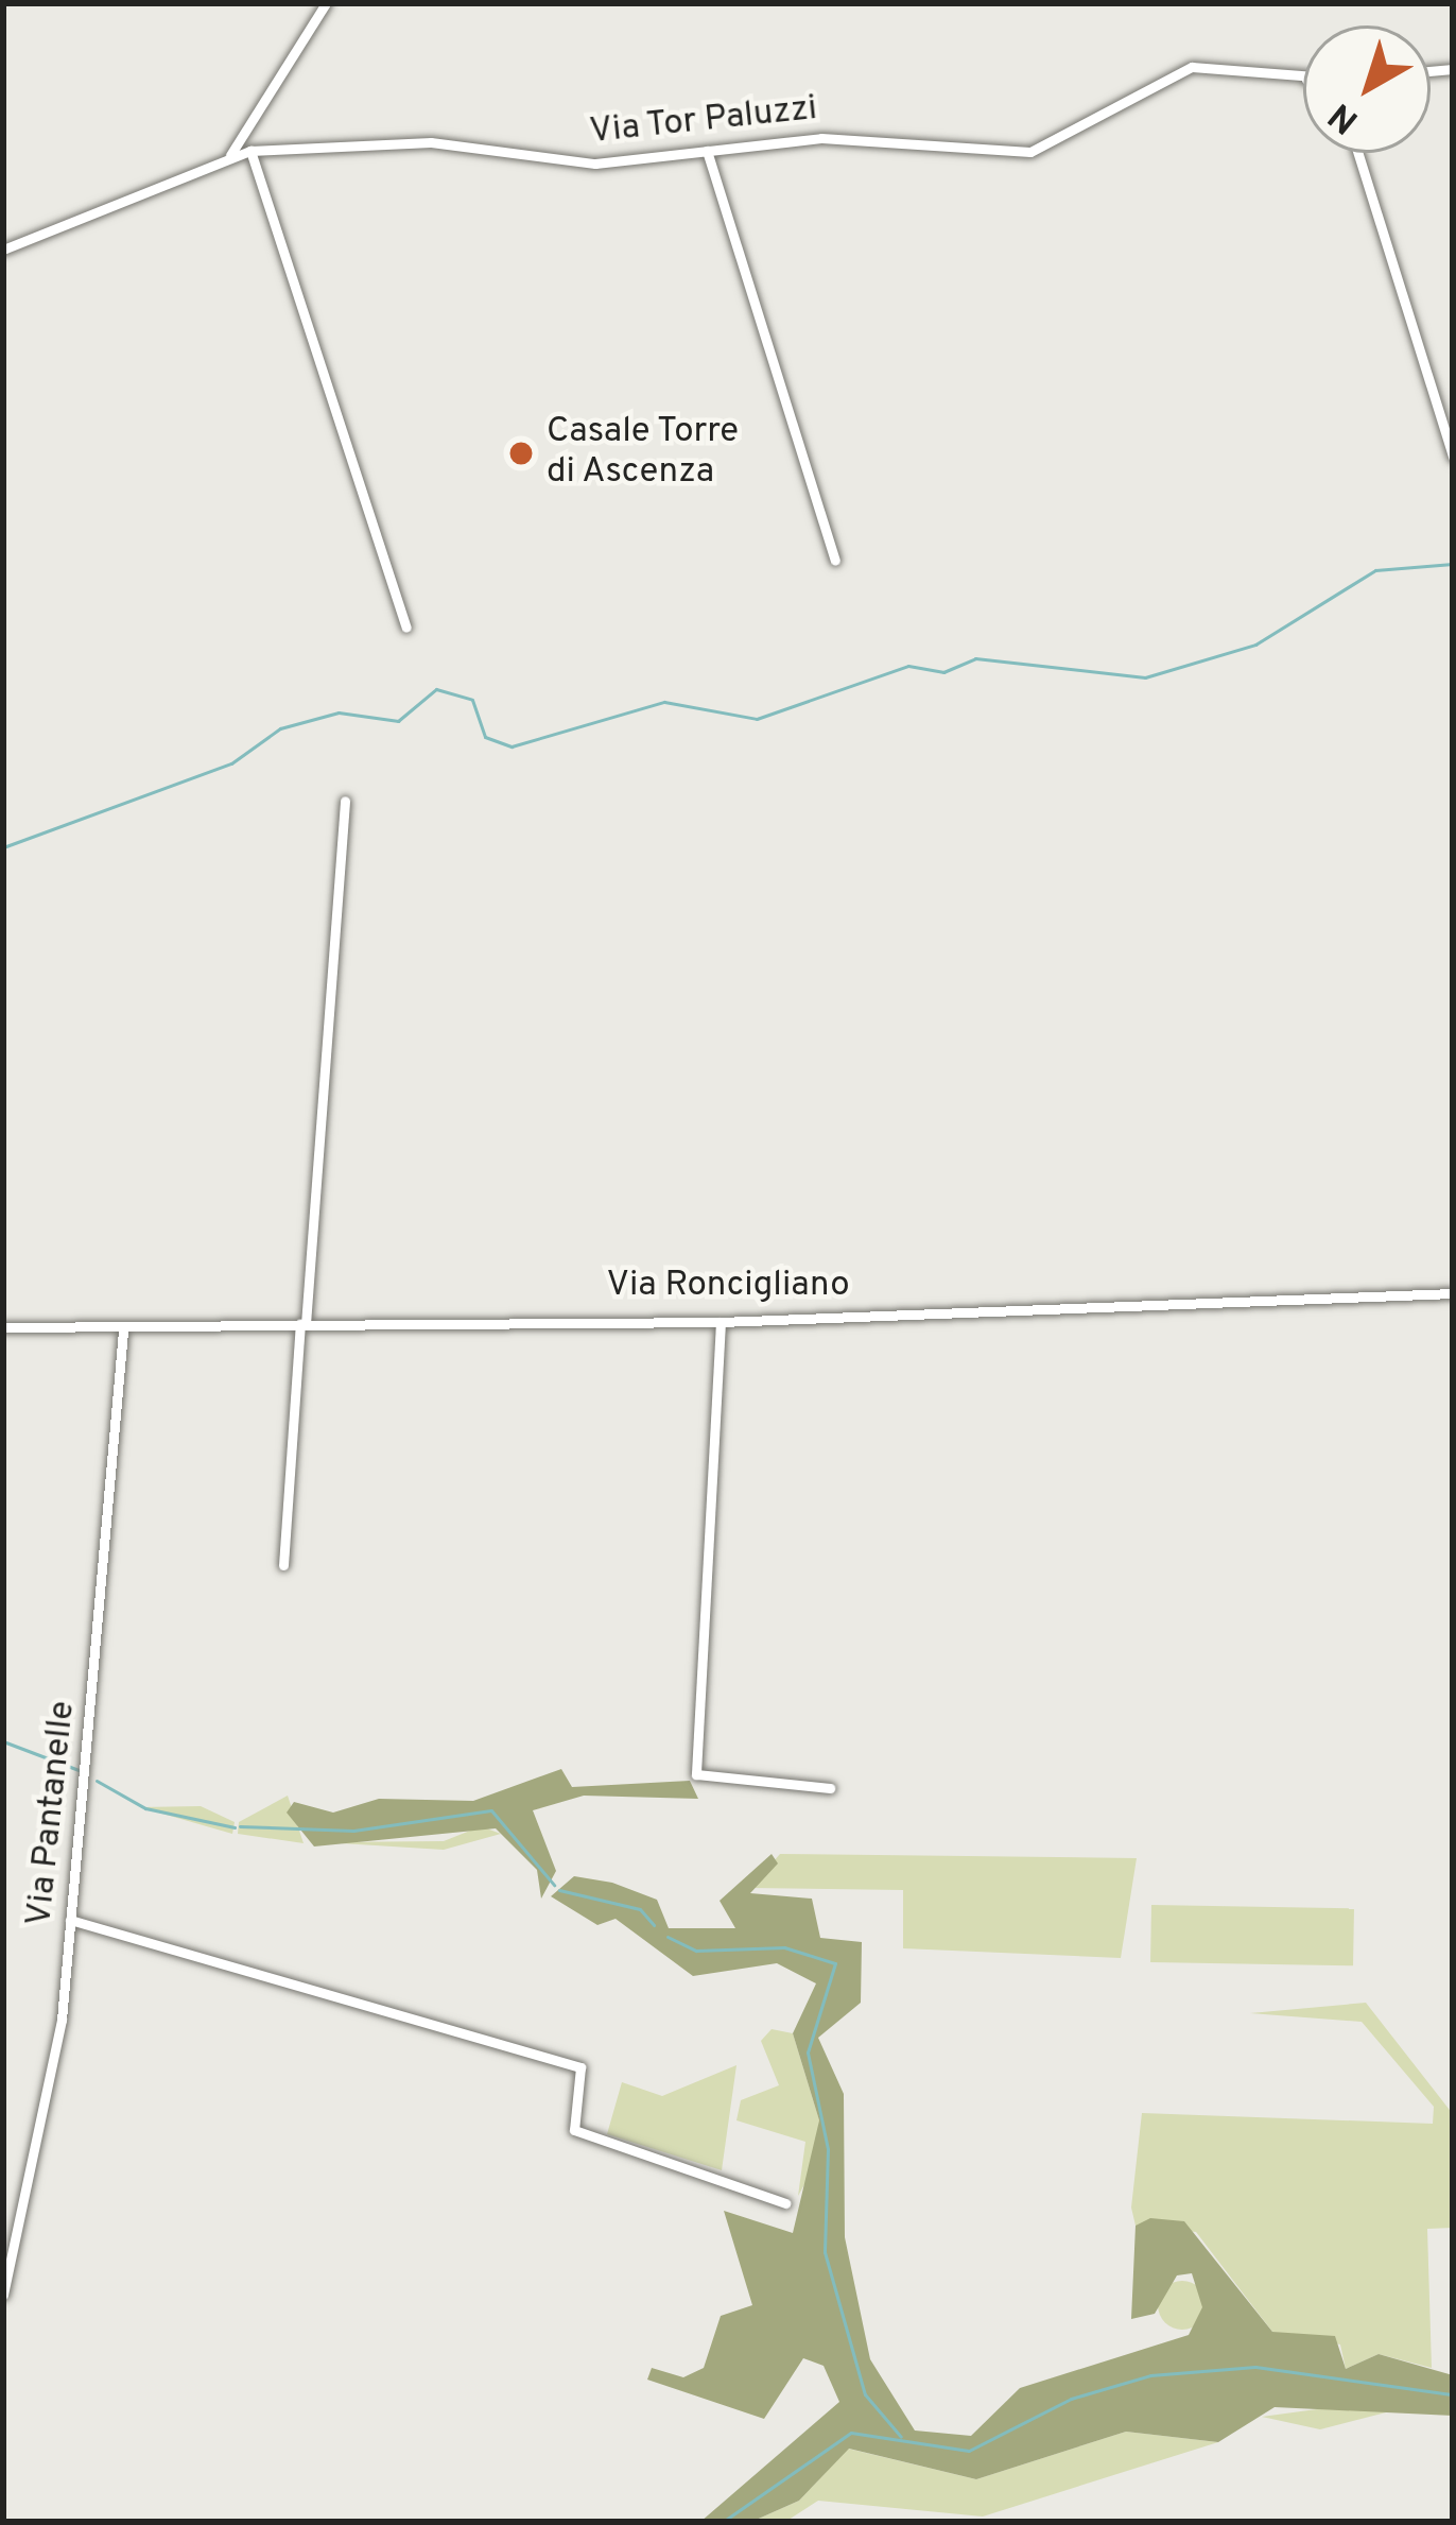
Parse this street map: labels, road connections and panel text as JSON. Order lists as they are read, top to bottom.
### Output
{
  "streets": {
    "street": ["Via Tor Paluzzi", "Via Roncigliano", "Via Pantanelle"]
  },
  "crossings": [
    ["Via Roncigliano", "Via Pantanelle"]
  ],
  "places": ["Casale Torre di Ascenza"],
  "north": "bottom left"
}
